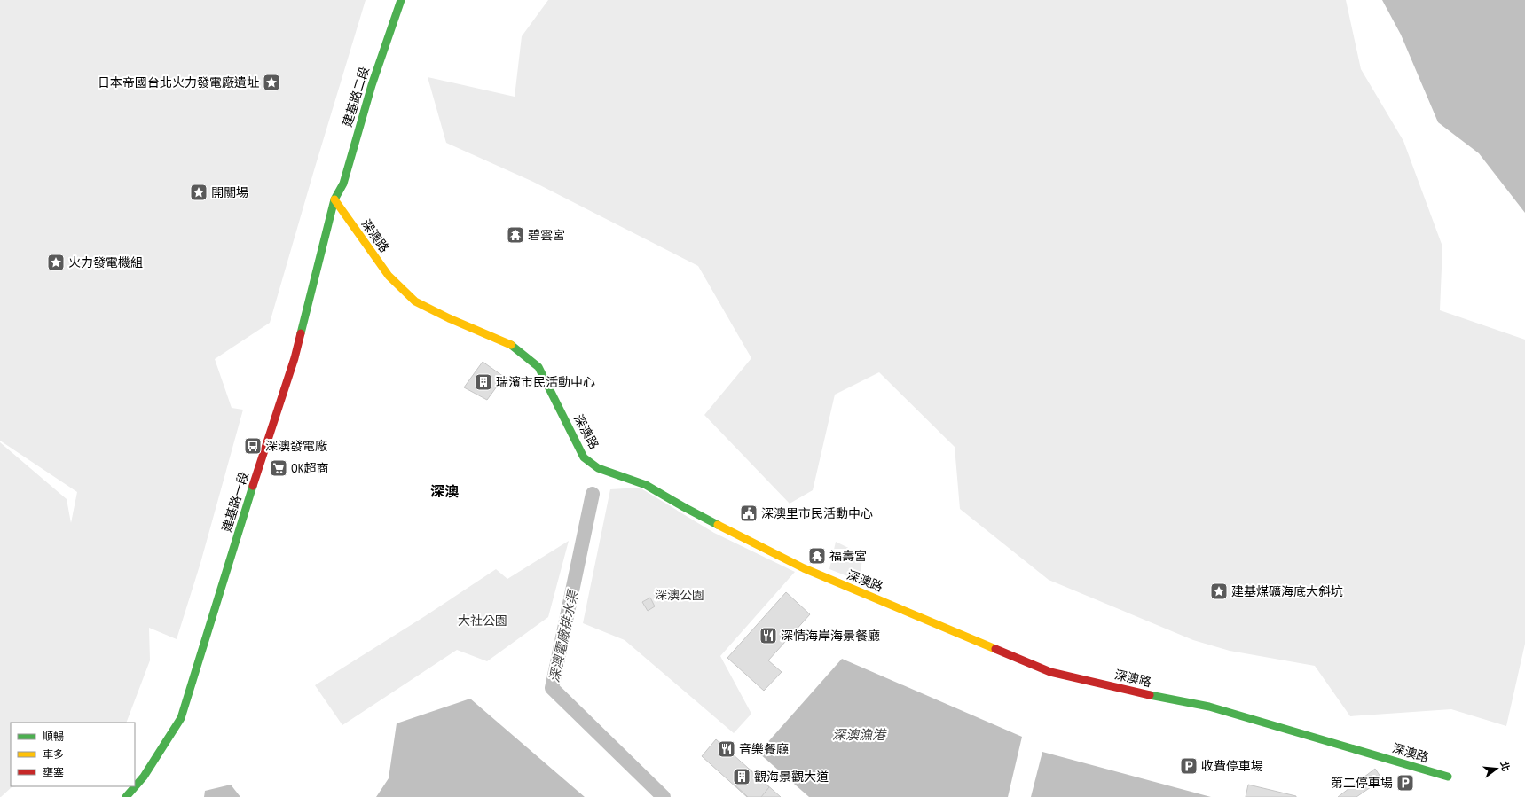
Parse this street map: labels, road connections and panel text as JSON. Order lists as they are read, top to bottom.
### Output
{
  "streets": {
    "street": ["建基路二段", "深澳路", "建基路一段"]
  },
  "crossings": [
    ["建基路二段", "深澳路"],
    ["建基路二段", "建基路一段"],
    ["深澳路", "建基路一段"]
  ],
  "districts": ["深澳"],
  "water": ["深澳電廠排水渠", "深澳漁港"],
  "parks": ["深澳公園", "大社公園"],
  "places": {
    "place": [
      "日本帝國台北火力發電廠遺址",
      "開關場",
      "火力發電機組",
      "建基煤礦海底大斜坑"
    ],
    "temple": ["碧雲宮", "福壽宮"],
    "building": ["瑞濱市民活動中心", "觀海景觀大道"],
    "bus stop": ["深澳發電廠"],
    "supermarket": ["OK超商"],
    "public building": ["深澳里市民活動中心"],
    "restaurant": ["深情海岸海景餐廳", "音樂餐廳"],
    "parking": ["收費停車場", "第二停車場"]
  },
  "legend": ["順暢", "車多", "壅塞"],
  "north": "right"
}
